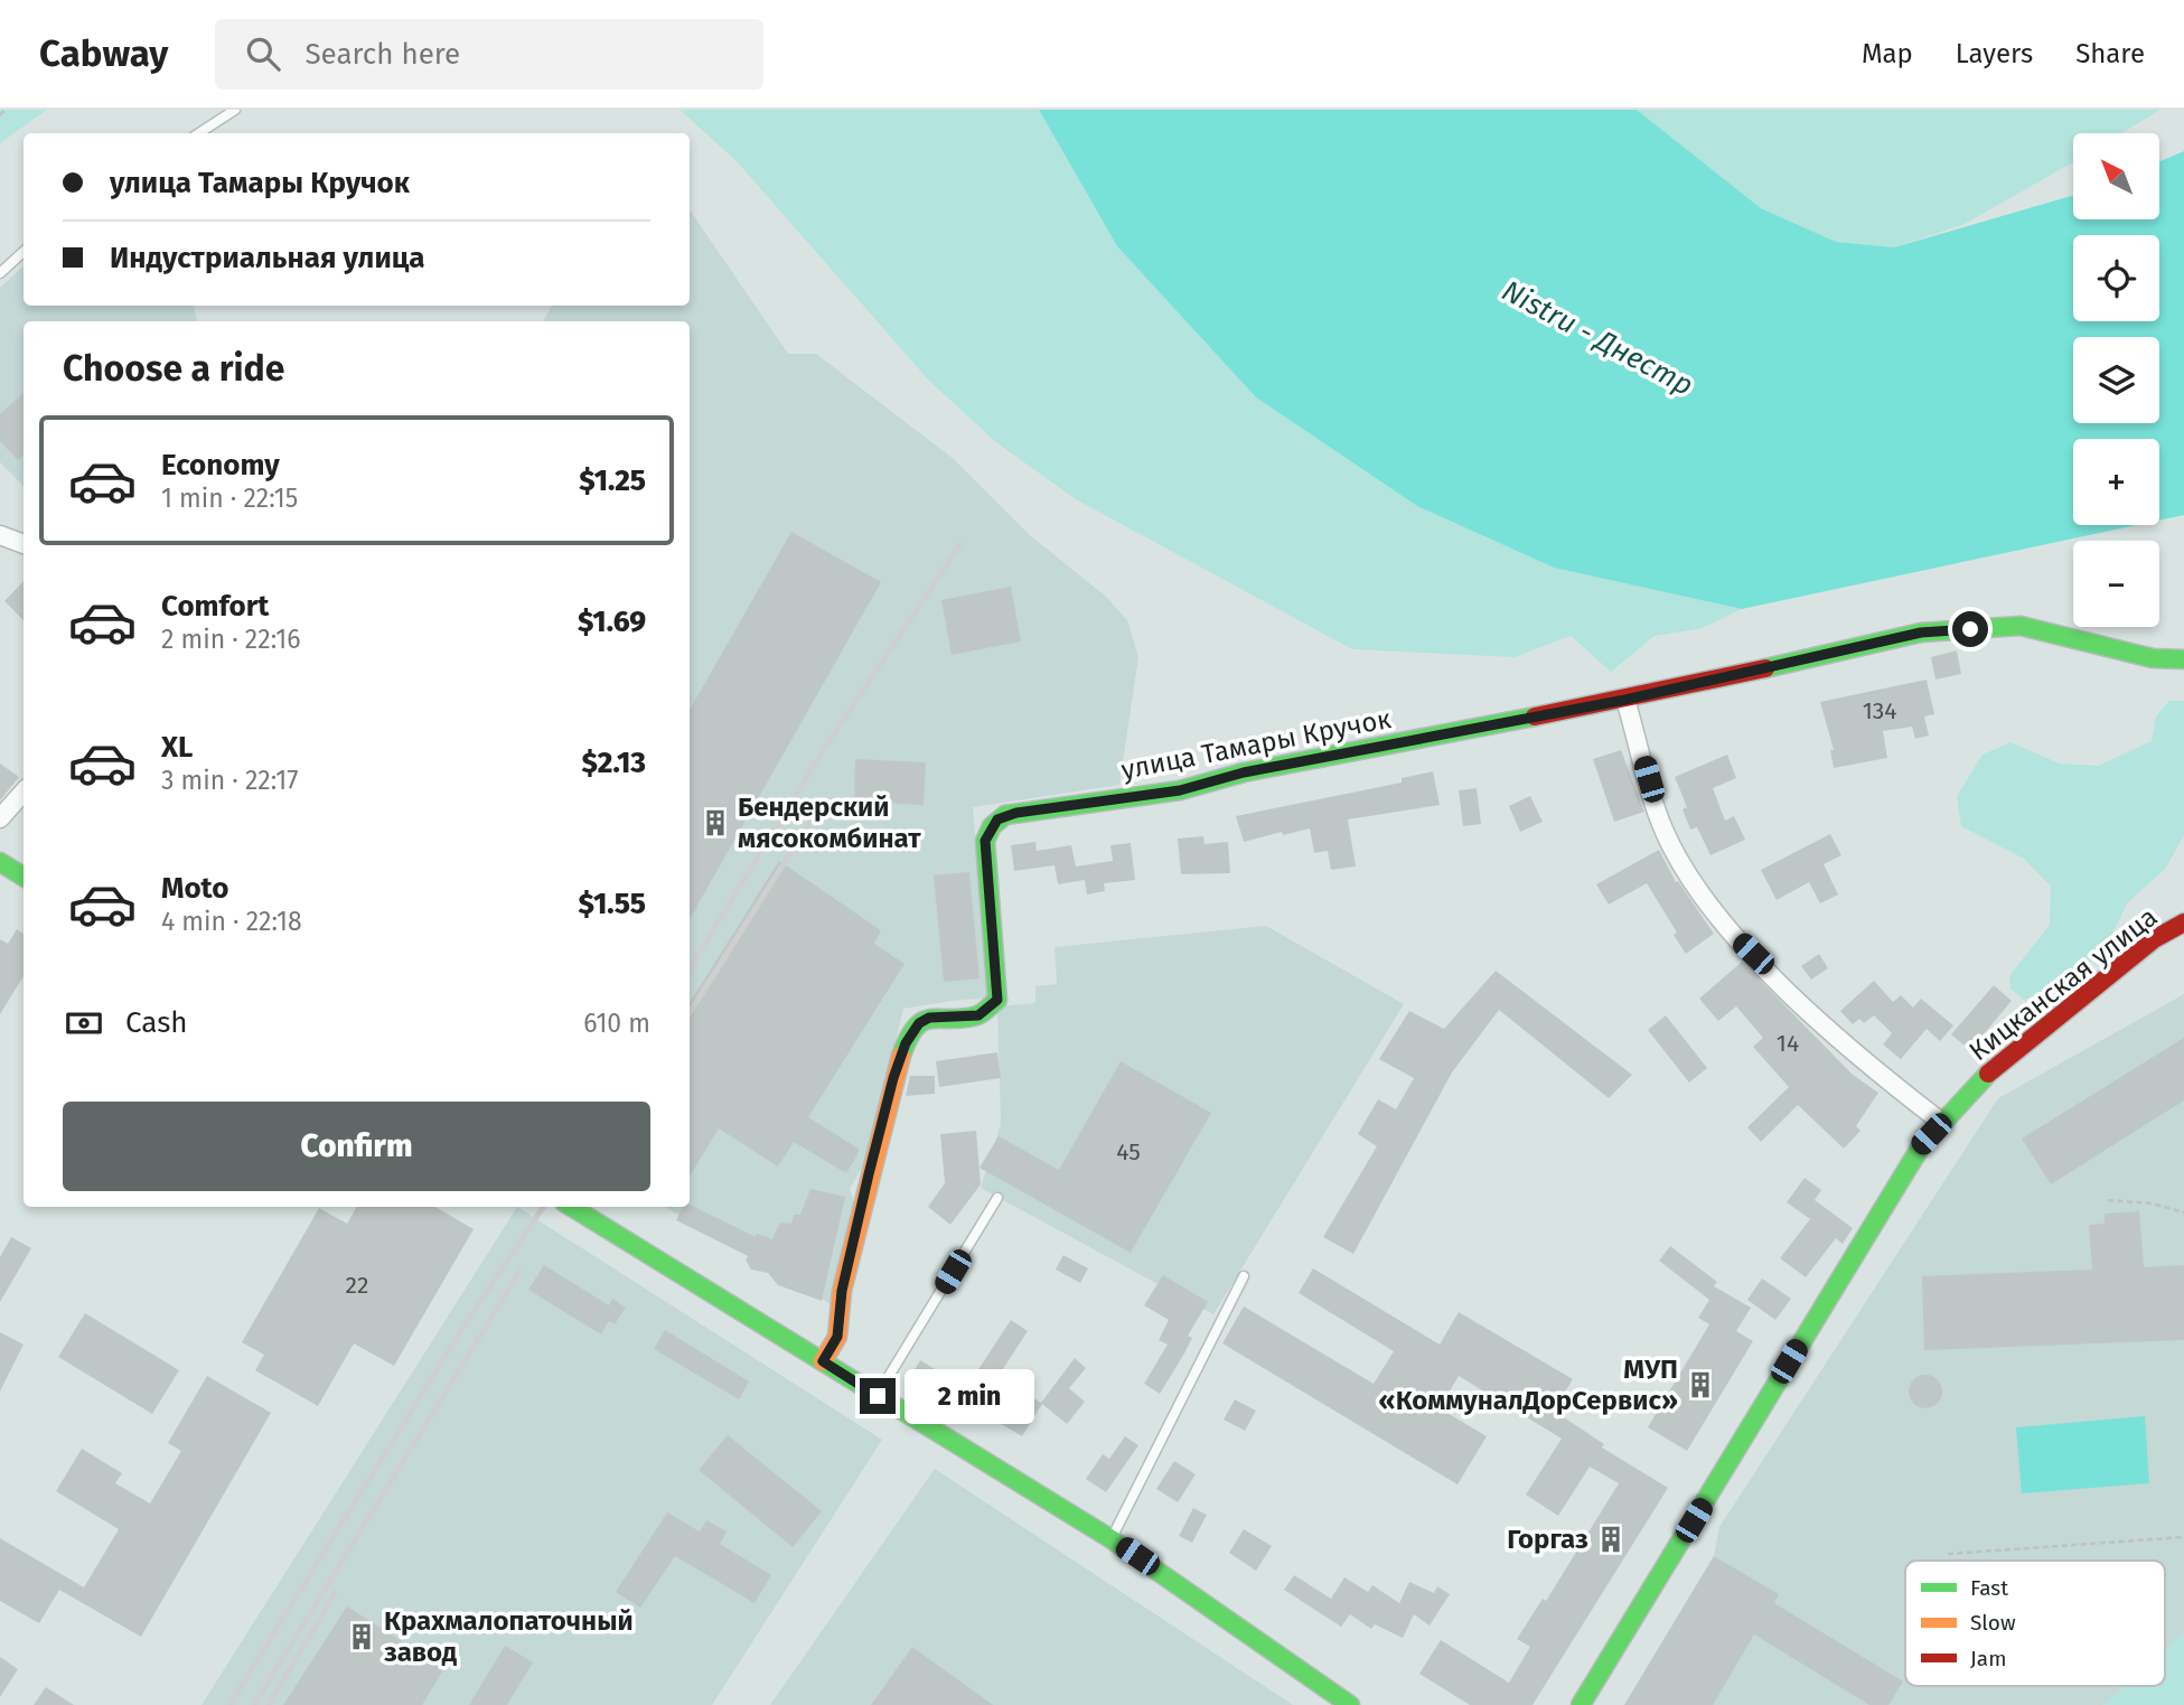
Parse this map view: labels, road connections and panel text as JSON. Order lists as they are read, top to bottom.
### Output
{
  "streets": {
    "main road": ["улица Тамары Кручок", "Кицканская улица"]
  },
  "water": ["Nistru - Днестр"],
  "places": {
    "building": [
      "Бендерский мясокомбинат",
      "МУП «КоммуналДорСервис»",
      "Горгаз",
      "Крахмалопаточный завод"
    ]
  },
  "house_numbers": [
    "134",
    "14",
    "45",
    "22"
  ],
  "legend": ["Fast", "Slow", "Jam"],
  "north": "top left",
  "page": {
    "header": "Cabway",
    "search": "Search here",
    "nav": ["Map", "Layers", "Share"],
    "map_buttons": ["+", "−"],
    "banner": ["улица Тамары Кручок", "Индустриальная улица"],
    "heading": "Choose a ride",
    "list": [
      {
        "name": "Economy",
        "note": "1 min · 22:15",
        "value": "$1.25"
      },
      {
        "name": "Comfort",
        "note": "2 min · 22:16",
        "value": "$1.69"
      },
      {
        "name": "XL",
        "note": "3 min · 22:17",
        "value": "$2.13"
      },
      {
        "name": "Moto",
        "note": "4 min · 22:18",
        "value": "$1.55"
      }
    ],
    "pay": ["Cash", "610 m"],
    "buttons": "Confirm",
    "bubble": "2 min"
  }
}
